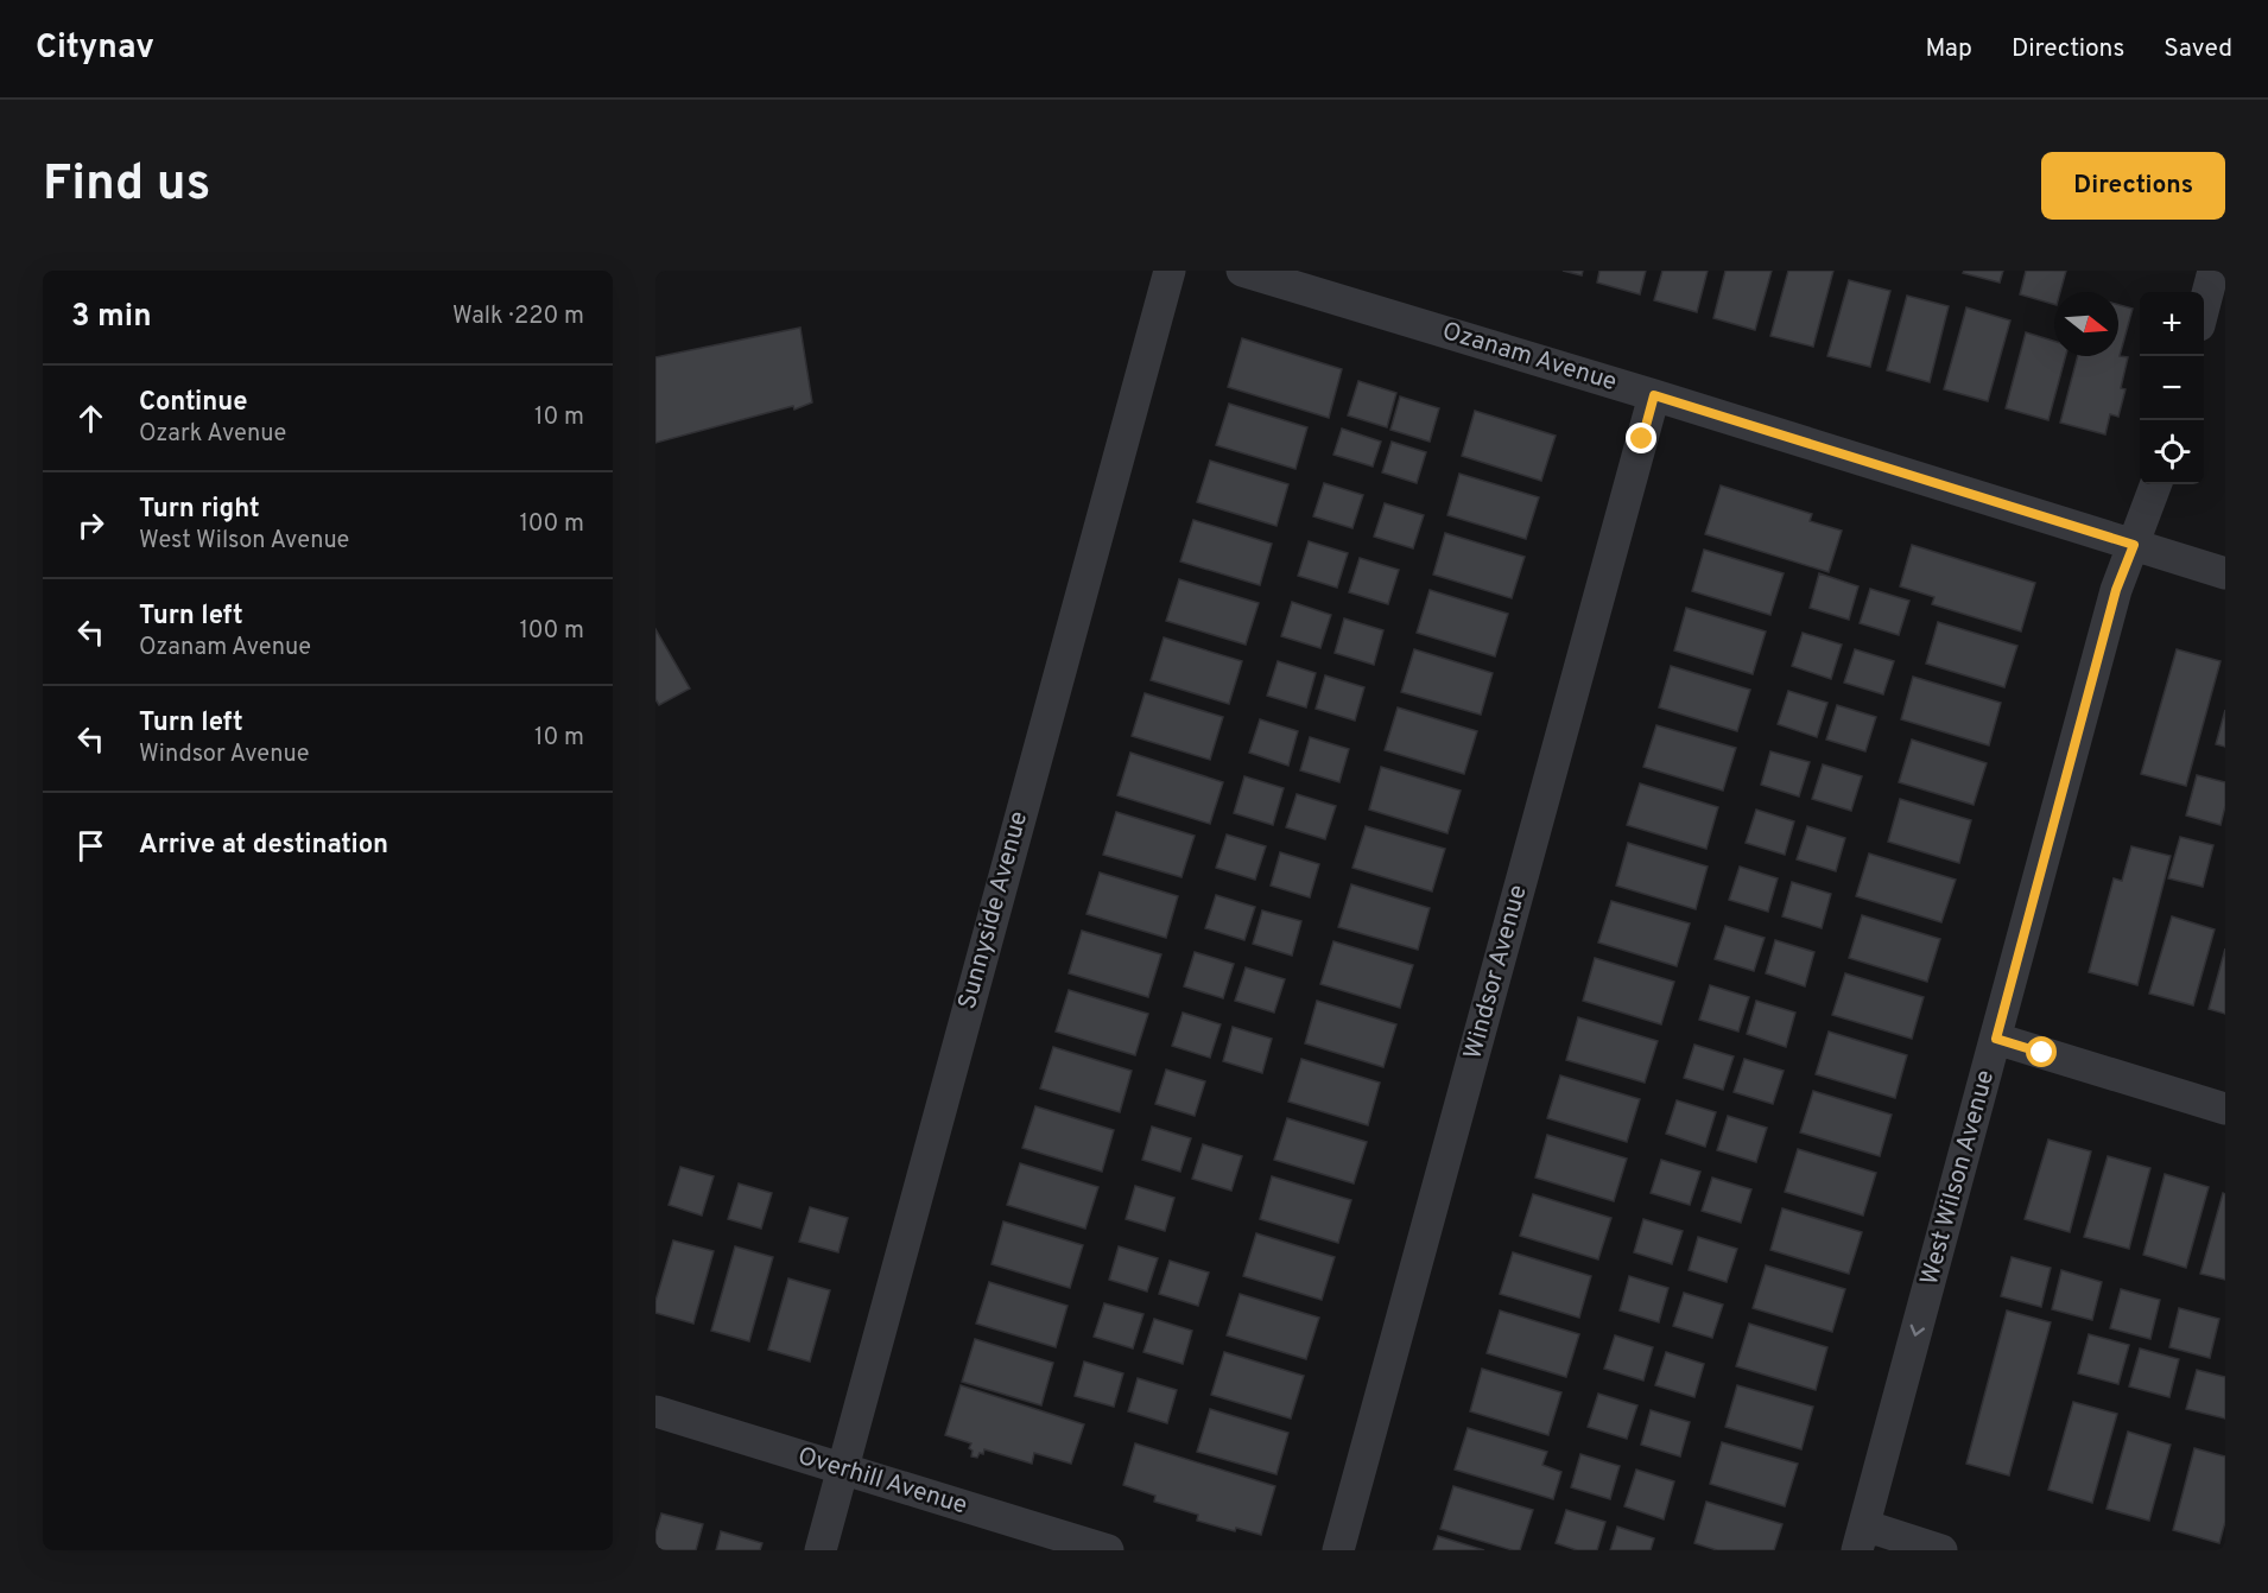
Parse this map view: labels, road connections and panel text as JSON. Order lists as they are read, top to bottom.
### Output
{
  "streets": {
    "street": [
      "Ozanam Avenue",
      "Sunnyside Avenue",
      "Windsor Avenue",
      "West Wilson Avenue",
      "Overhill Avenue"
    ]
  },
  "crossings": [
    ["Ozanam Avenue", "Windsor Avenue"],
    ["Ozanam Avenue", "West Wilson Avenue"],
    ["Sunnyside Avenue", "Overhill Avenue"]
  ],
  "one_way": ["West Wilson Avenue"],
  "north": "right",
  "page": {
    "header": "Citynav",
    "nav": ["Map", "Directions", "Saved"],
    "buttons": "Directions",
    "title": "Find us",
    "heading": ["3 min", "Walk · 220 m"],
    "map_buttons": ["+", "−"],
    "list": [
      ["Continue", "Ozark Avenue", "10 m"],
      ["Turn right", "West Wilson Avenue", "100 m"],
      ["Turn left", "Ozanam Avenue", "100 m"],
      ["Turn left", "Windsor Avenue", "10 m"],
      "Arrive at destination"
    ]
  }
}
